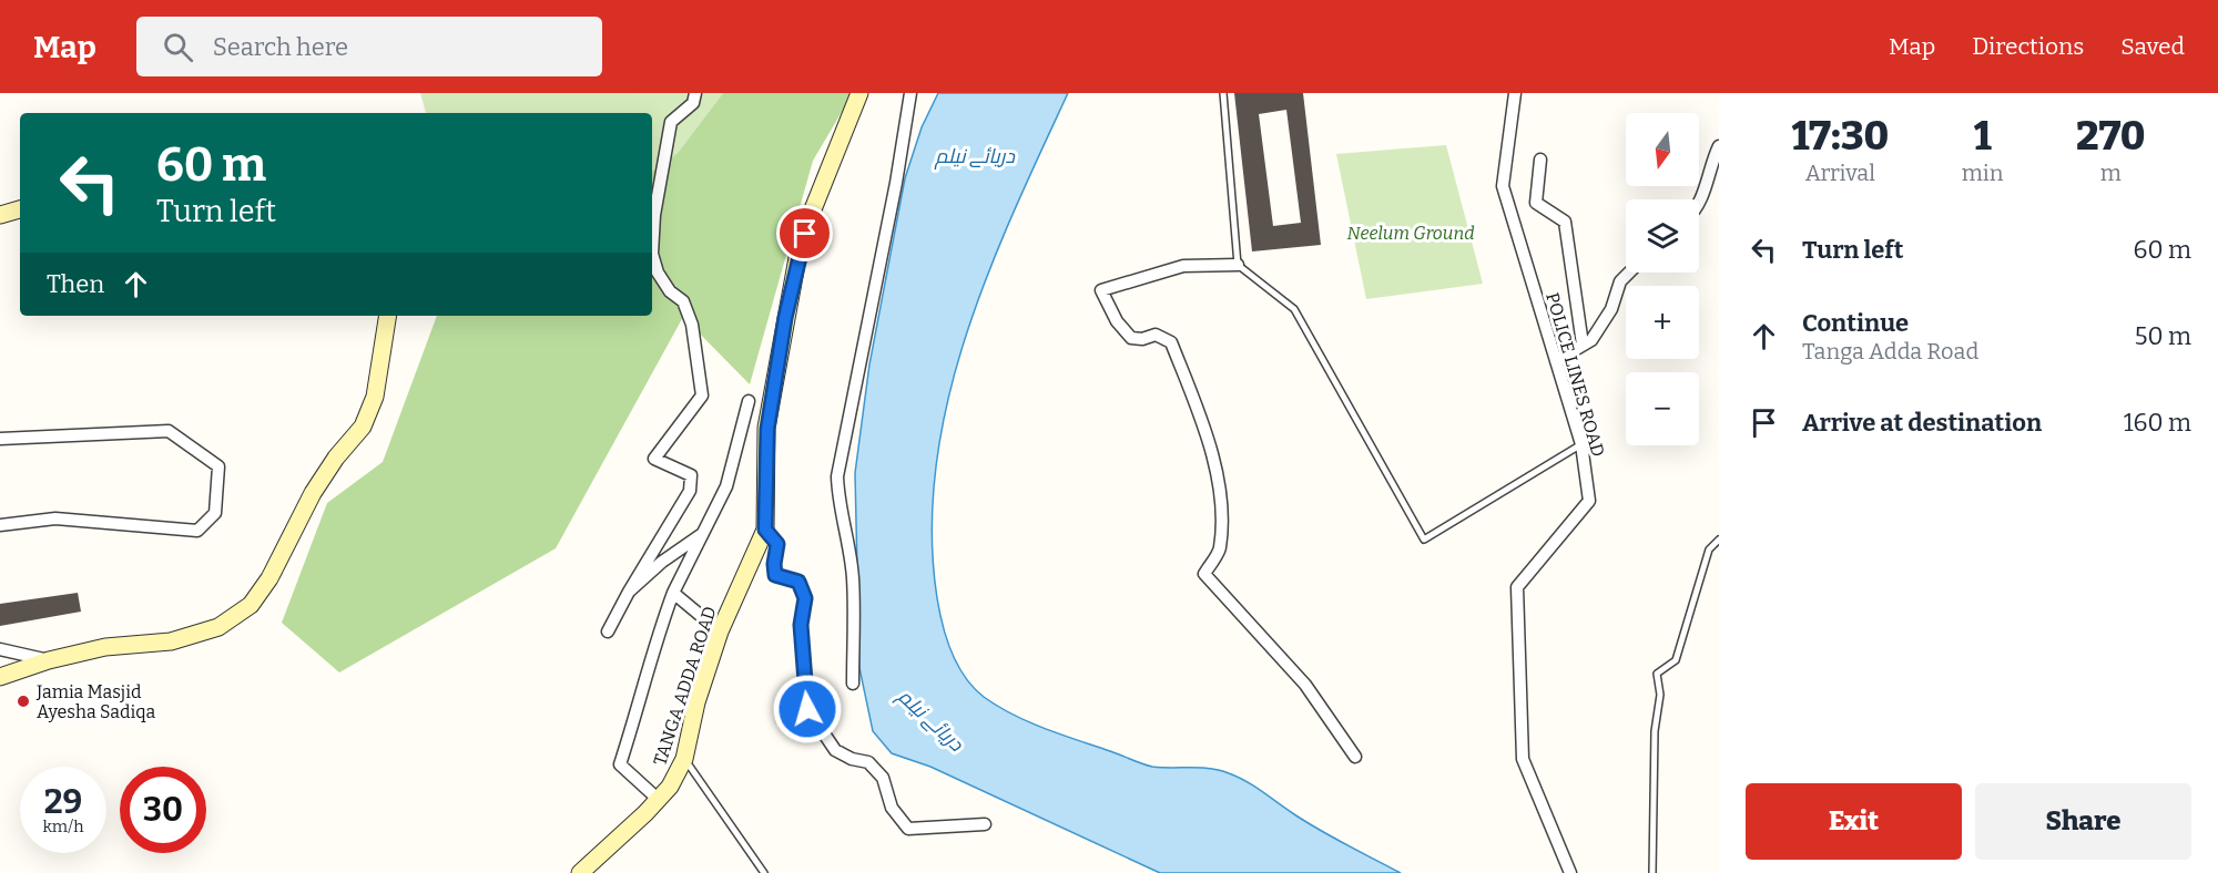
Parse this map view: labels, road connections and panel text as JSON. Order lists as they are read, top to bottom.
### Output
{
  "streets": {
    "main road": ["TANGA ADDA ROAD"],
    "street": ["POLICE LINES ROAD"]
  },
  "water": ["دریائے نیلم"],
  "parks": ["Neelum Ground"],
  "places": ["Jamia Masjid Ayesha Sadiqa"],
  "north": "bottom",
  "page": {
    "header": "Map",
    "search": "Search here",
    "nav": ["Map", "Directions", "Saved"],
    "eta": [
      "17:30",
      "Arrival",
      "1",
      "min",
      "270",
      "m"
    ],
    "map_buttons": ["+", "−"],
    "turn": ["60 m", "Turn left"],
    "list": [
      {
        "name": "Turn left",
        "value": "60 m"
      },
      {
        "name": "Continue",
        "note": "Tanga Adda Road",
        "value": "50 m"
      },
      {
        "name": "Arrive at destination",
        "value": "160 m"
      }
    ],
    "then": "Then",
    "speed": "29 km/h",
    "limit": "30",
    "buttons": ["Exit", "Share"]
  }
}
